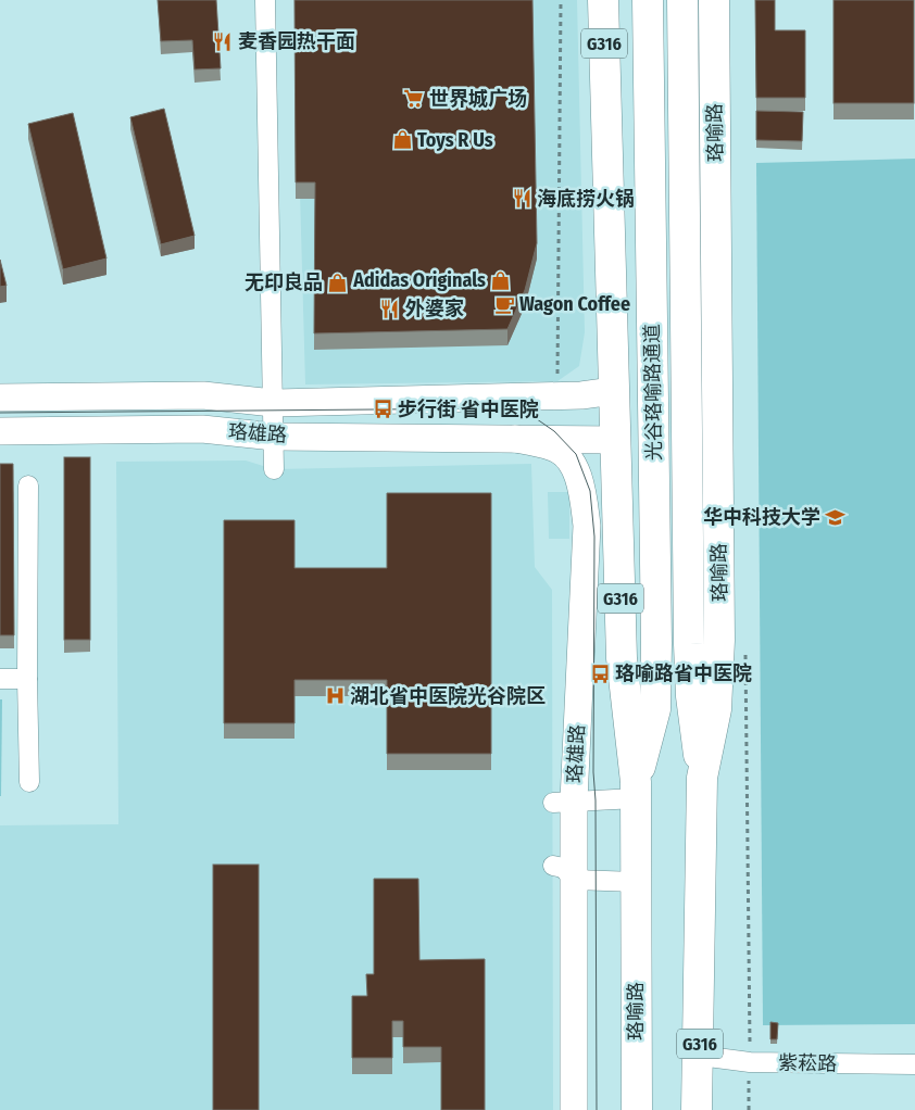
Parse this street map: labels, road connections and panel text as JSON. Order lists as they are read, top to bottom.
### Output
{
  "streets": {
    "highway": ["G316", "珞喻路", "光谷珞喻路通道"],
    "main road": ["珞雄路"],
    "street": ["紫菘路"]
  },
  "crossings": [
    ["珞喻路", "光谷珞喻路通道"],
    ["珞喻路", "珞雄路"],
    ["珞喻路", "紫菘路"]
  ],
  "places": {
    "restaurant": ["麦香园热干面", "海底捞火锅", "外婆家"],
    "supermarket": ["世界城广场"],
    "shop": ["Toys R Us", "Adidas Originals", "无印良品"],
    "cafe": ["Wagon Coffee"],
    "bus stop": ["步行街 省中医院", "珞喻路省中医院"],
    "school or university": ["华中科技大学"],
    "hospital": ["湖北省中医院光谷院区"]
  }
}
